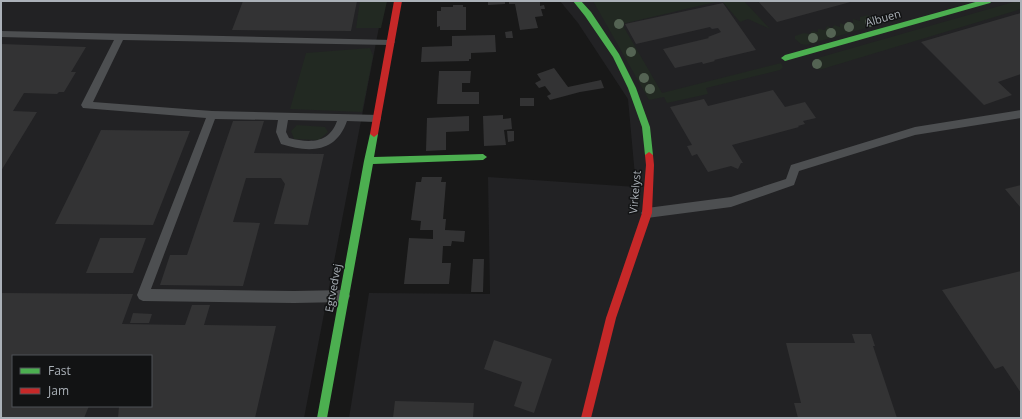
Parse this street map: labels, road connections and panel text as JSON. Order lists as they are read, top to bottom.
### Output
{
  "streets": {
    "street": ["Albuen", "Virkelyst", "Egtvedvej"]
  },
  "legend": ["Fast", "Jam"]
}
